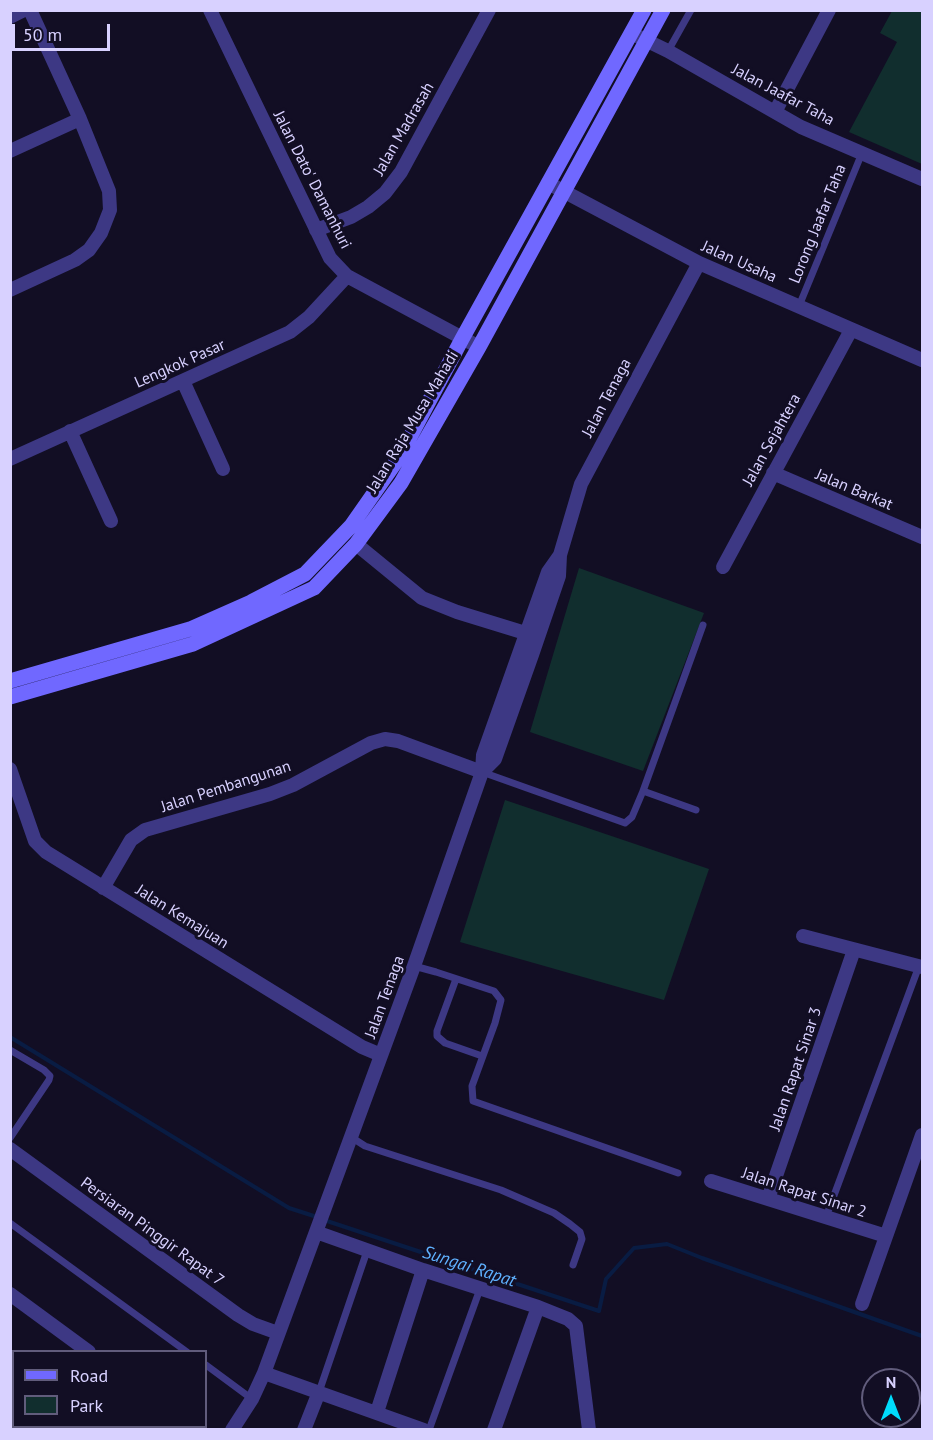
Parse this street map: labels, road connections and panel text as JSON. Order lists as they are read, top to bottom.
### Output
{
  "streets": {
    "main road": ["Jalan Raja Musa Mahadi"],
    "street": [
      "Jalan Jaafar Taha",
      "Jalan Madrasah",
      "Jalan Dato' Damanhuri",
      "Jalan Usaha",
      "Lengkok Pasar",
      "Jalan Tenaga",
      "Jalan Sejahtera",
      "Jalan Barkat",
      "Jalan Pembangunan",
      "Jalan Kemajuan",
      "Jalan Rapat Sinar 3",
      "Jalan Rapat Sinar 2",
      "Persiaran Pinggir Rapat 7"
    ],
    "lane": ["Lorong Jaafar Taha"]
  },
  "crossings": [
    ["Jalan Jaafar Taha", "Lorong Jaafar Taha"],
    ["Jalan Jaafar Taha", "Jalan Raja Musa Mahadi"],
    ["Jalan Madrasah", "Jalan Dato' Damanhuri"],
    ["Jalan Dato' Damanhuri", "Lengkok Pasar"],
    ["Jalan Dato' Damanhuri", "Jalan Raja Musa Mahadi"],
    ["Lorong Jaafar Taha", "Jalan Usaha"],
    ["Jalan Usaha", "Jalan Tenaga"],
    ["Jalan Usaha", "Jalan Raja Musa Mahadi"],
    ["Jalan Usaha", "Jalan Sejahtera"],
    ["Jalan Tenaga", "Jalan Pembangunan"],
    ["Jalan Tenaga", "Jalan Kemajuan"],
    ["Jalan Tenaga", "Persiaran Pinggir Rapat 7"],
    ["Jalan Sejahtera", "Jalan Barkat"],
    ["Jalan Pembangunan", "Jalan Kemajuan"],
    ["Jalan Rapat Sinar 3", "Jalan Rapat Sinar 2"]
  ],
  "water": ["Sungai Rapat"],
  "legend": ["Road", "Park"],
  "scale_bar": "50 m",
  "north": "top"
}
